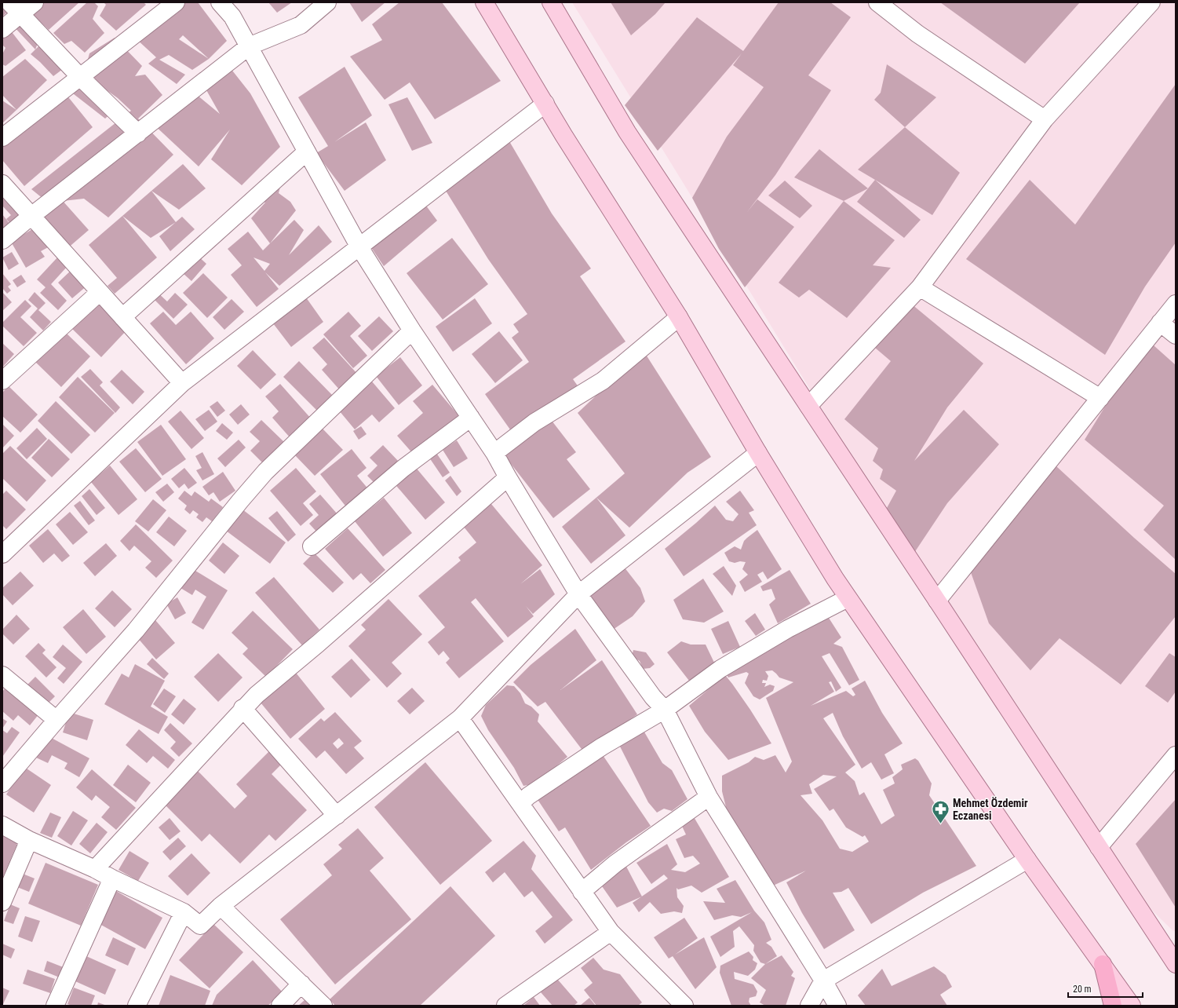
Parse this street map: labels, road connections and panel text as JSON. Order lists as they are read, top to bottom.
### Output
{
  "places": {
    "pharmacy": ["Mehmet Özdemir Eczanesi"]
  },
  "scale_bar": "20 m"
}
